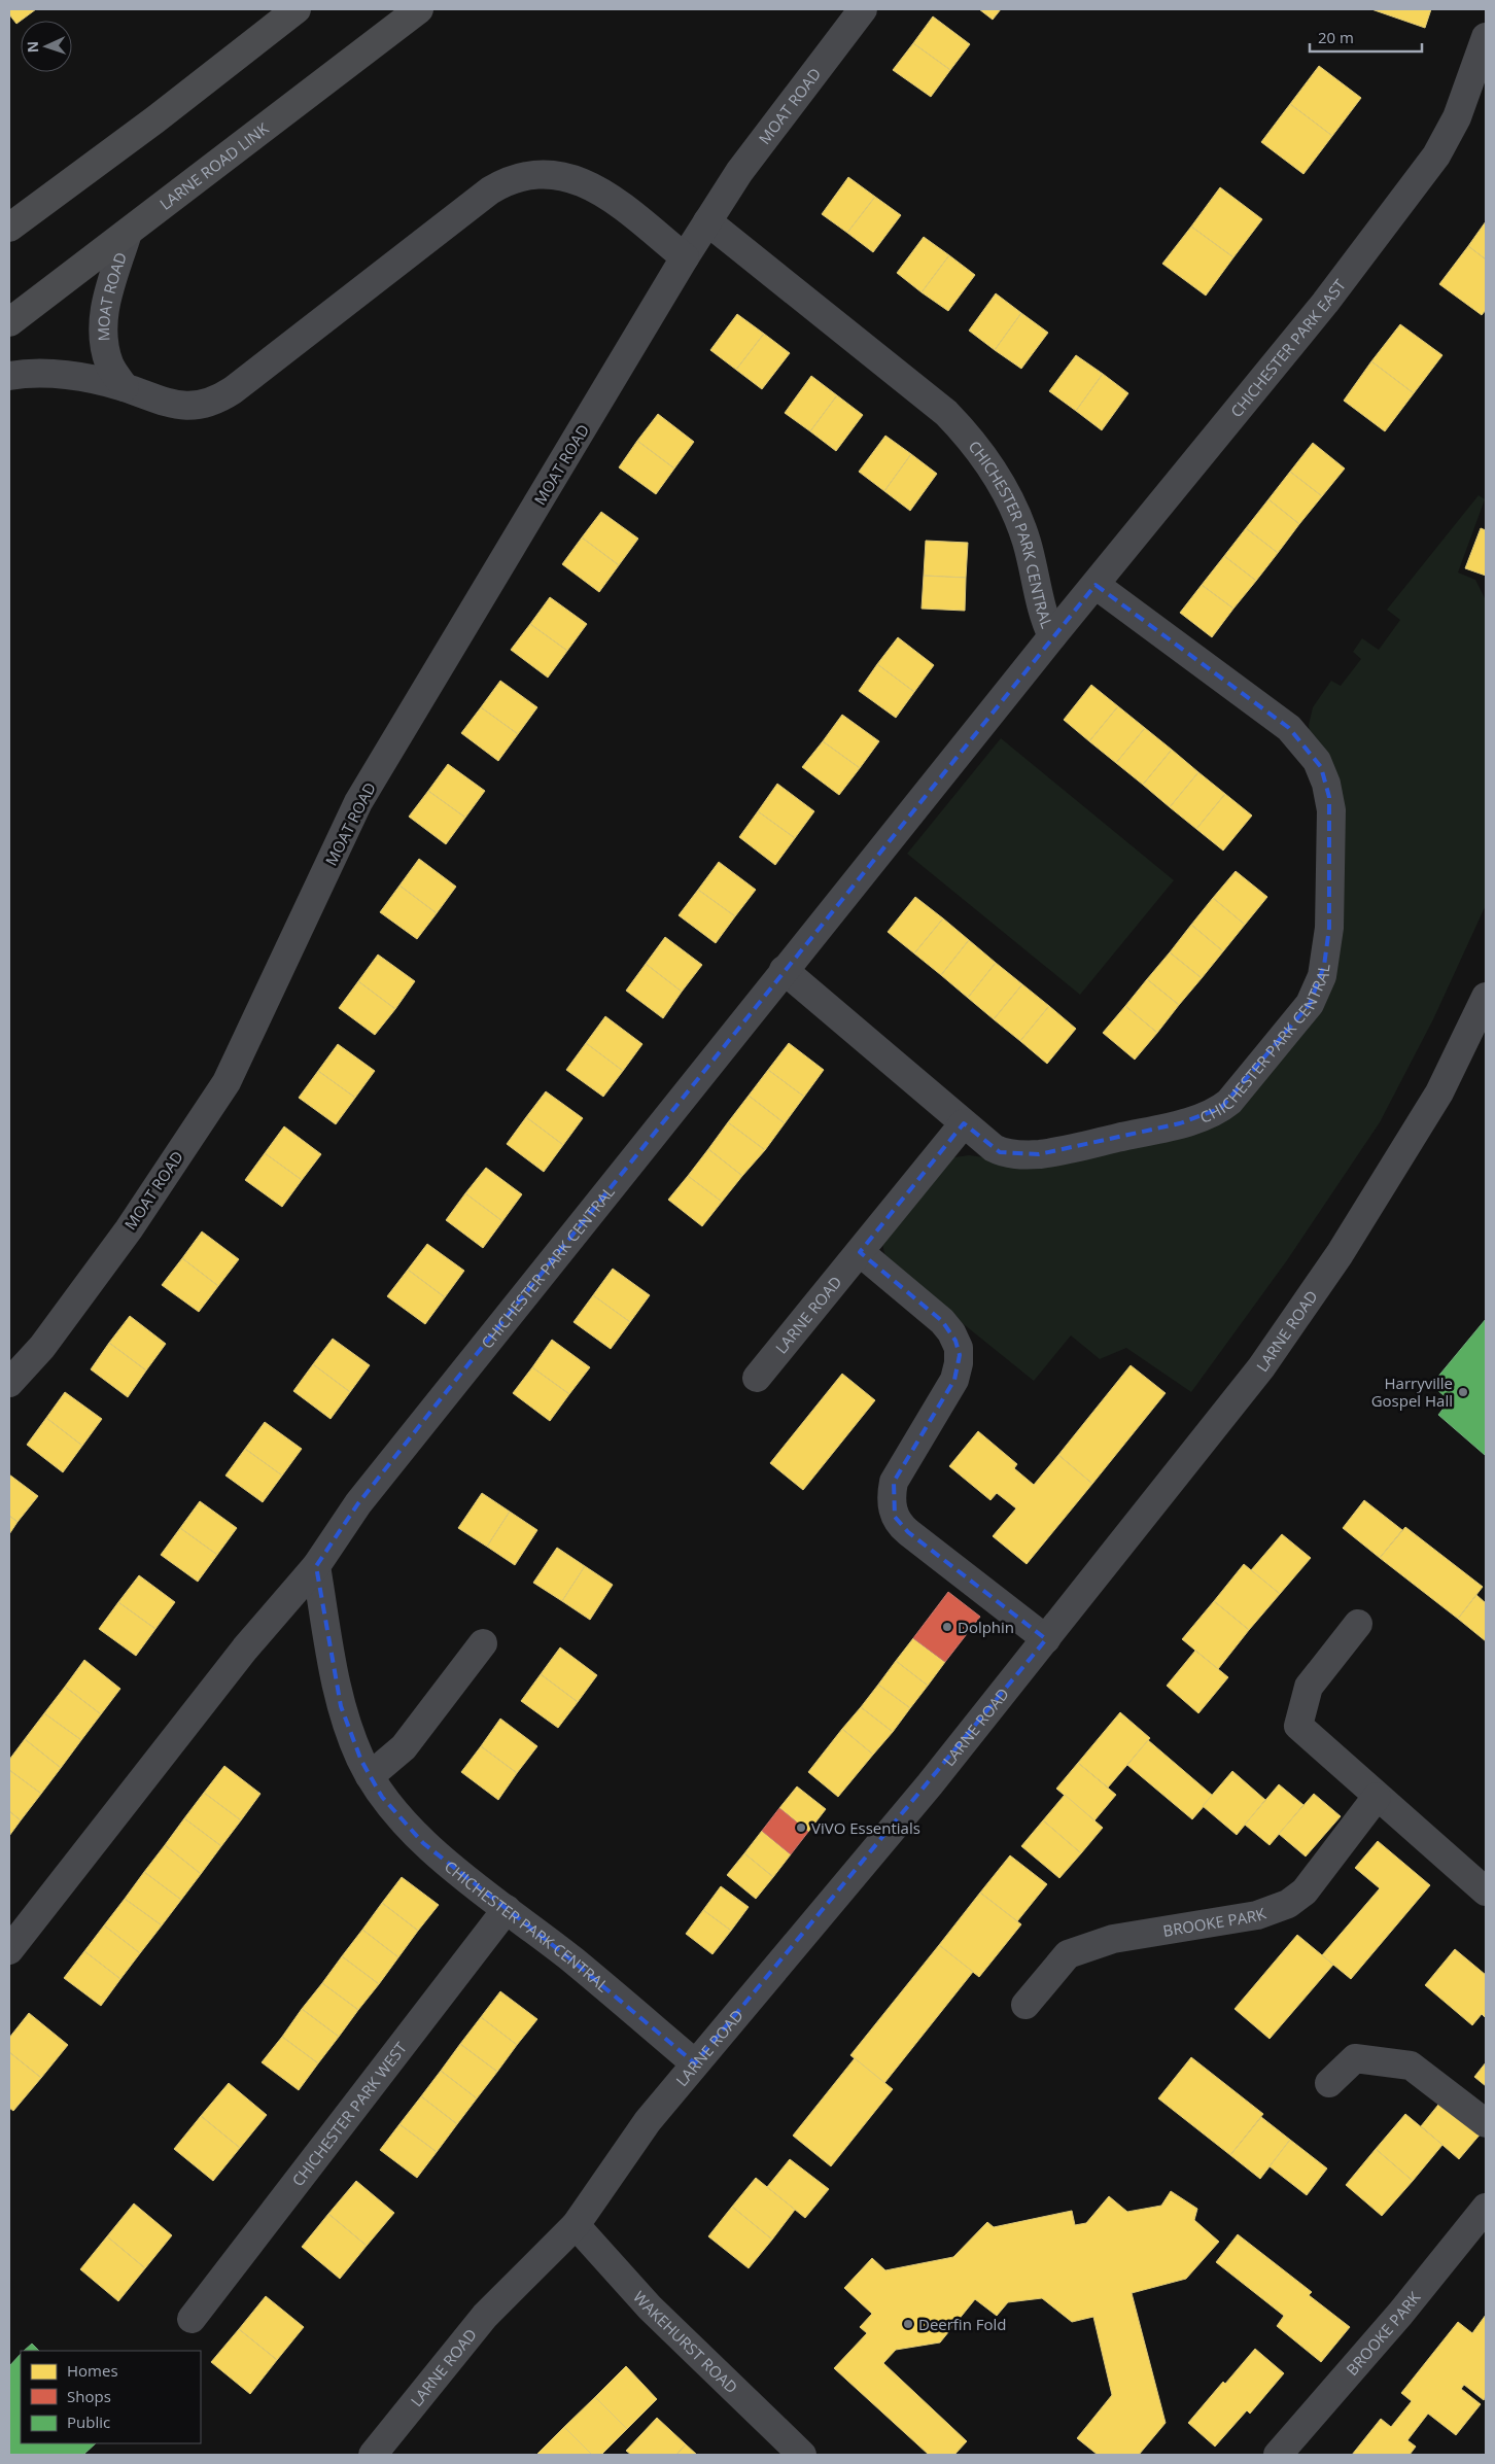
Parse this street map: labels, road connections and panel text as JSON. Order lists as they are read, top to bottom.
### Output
{
  "streets": {
    "main road": ["LARNE ROAD LINK"],
    "street": [
      "MOAT ROAD",
      "CHICHESTER PARK EAST",
      "CHICHESTER PARK CENTRAL",
      "LARNE ROAD",
      "BROOKE PARK",
      "CHICHESTER PARK WEST",
      "WAKEHURST ROAD"
    ]
  },
  "crossings": [
    ["MOAT ROAD", "LARNE ROAD LINK"],
    ["MOAT ROAD", "CHICHESTER PARK CENTRAL"],
    ["CHICHESTER PARK EAST", "CHICHESTER PARK CENTRAL"],
    ["CHICHESTER PARK CENTRAL", "LARNE ROAD"],
    ["CHICHESTER PARK CENTRAL", "CHICHESTER PARK WEST"],
    ["LARNE ROAD", "WAKEHURST ROAD"]
  ],
  "places": [
    "Harryville Gospel Hall",
    "Dolphin",
    "ViVO Essentials",
    "Deerfin Fold"
  ],
  "legend": ["Homes", "Shops", "Public"],
  "scale_bar": "20 m",
  "north": "left"
}
